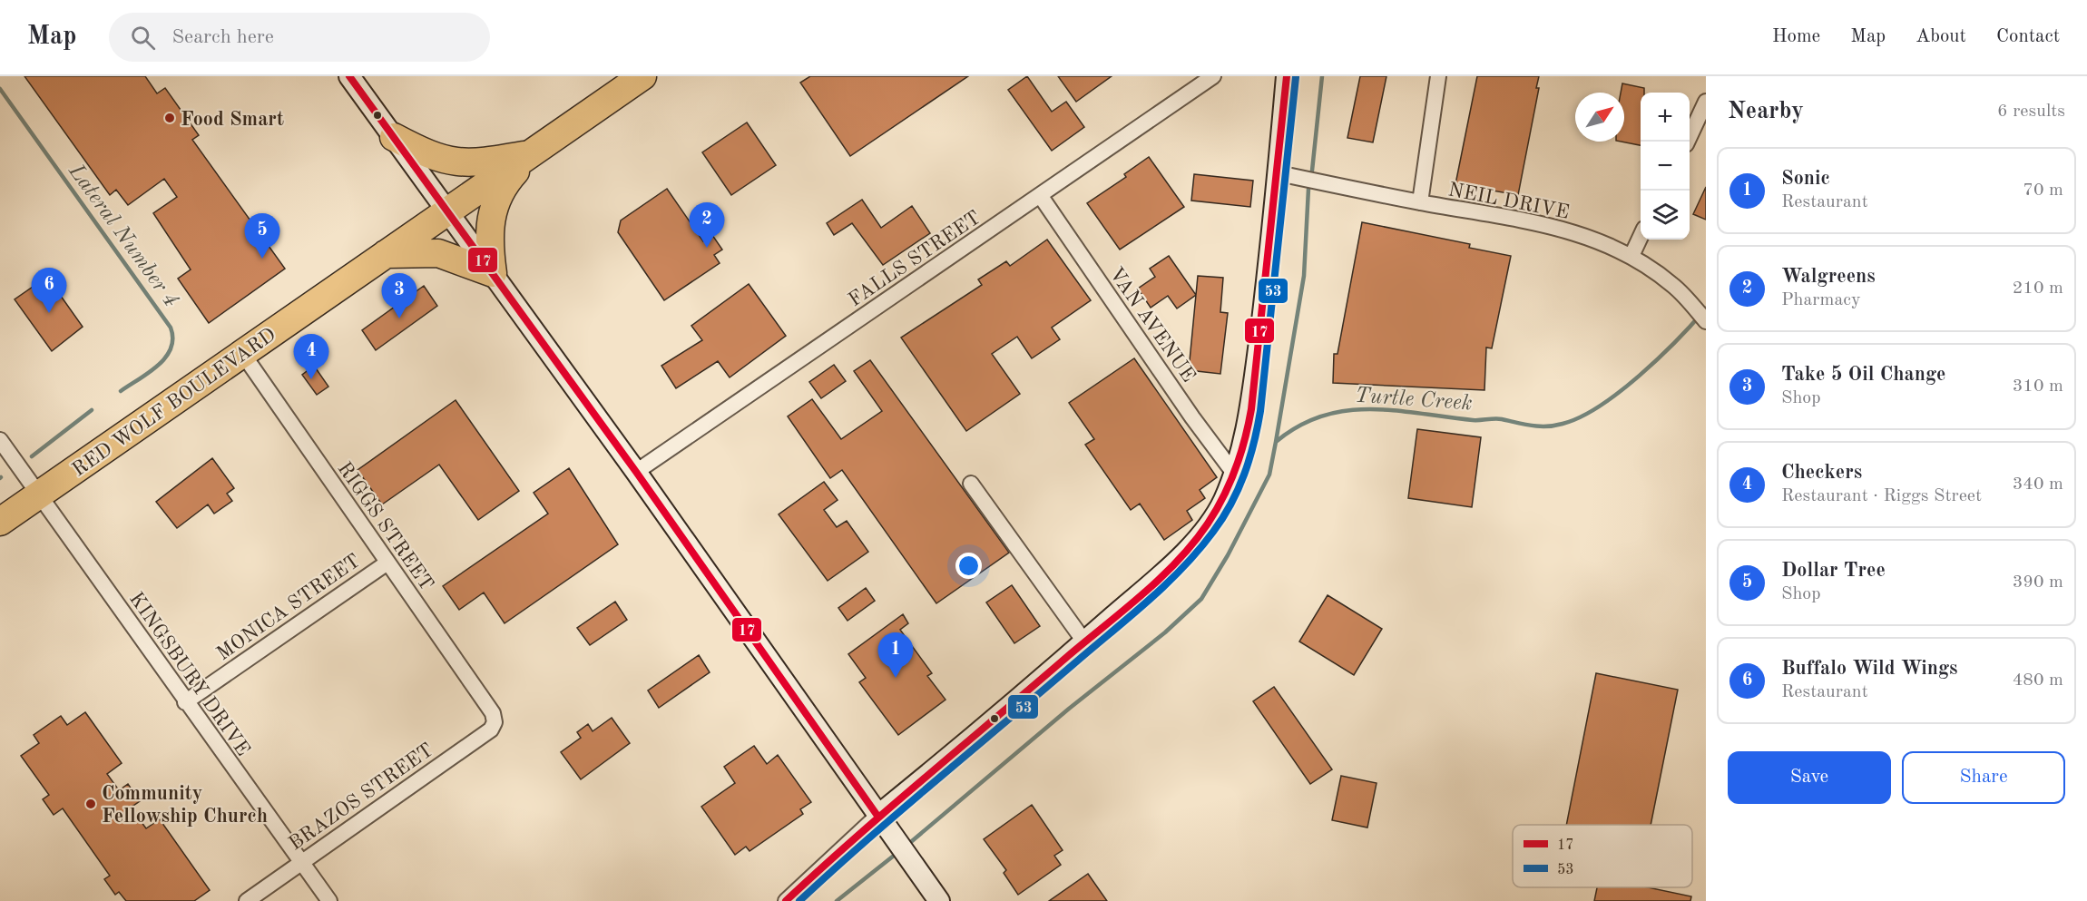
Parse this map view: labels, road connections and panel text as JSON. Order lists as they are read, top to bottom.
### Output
{
  "streets": {
    "highway": ["RED WOLF BOULEVARD"],
    "street": [
      "NEIL DRIVE",
      "FALLS STREET",
      "VAN AVENUE",
      "RIGGS STREET",
      "MONICA STREET",
      "KINGSBURY DRIVE",
      "BRAZOS STREET"
    ]
  },
  "crossings": [
    ["FALLS STREET", "VAN AVENUE"],
    ["RED WOLF BOULEVARD", "RIGGS STREET"],
    ["RED WOLF BOULEVARD", "KINGSBURY DRIVE"],
    ["RIGGS STREET", "MONICA STREET"],
    ["RIGGS STREET", "BRAZOS STREET"],
    ["MONICA STREET", "KINGSBURY DRIVE"],
    ["KINGSBURY DRIVE", "BRAZOS STREET"]
  ],
  "water": ["Lateral Number 4", "Turtle Creek"],
  "places": ["Food Smart", "Community Fellowship Church"],
  "lines": ["transit line 17", "transit line 53"],
  "legend": ["17", "53"],
  "north": "top right",
  "page": {
    "header": "Map",
    "search": "Search here",
    "nav": [
      "Home",
      "Map",
      "About",
      "Contact"
    ],
    "heading": ["Nearby", "6 results"],
    "map_buttons": ["+", "−"],
    "list": [
      {
        "mark": "1",
        "name": "Sonic",
        "note": "Restaurant",
        "value": "70 m"
      },
      {
        "mark": "2",
        "name": "Walgreens",
        "note": "Pharmacy",
        "value": "210 m"
      },
      {
        "mark": "3",
        "name": "Take 5 Oil Change",
        "note": "Shop",
        "value": "310 m"
      },
      {
        "mark": "4",
        "name": "Checkers",
        "note": "Restaurant · Riggs Street",
        "value": "340 m"
      },
      {
        "mark": "5",
        "name": "Dollar Tree",
        "note": "Shop",
        "value": "390 m"
      },
      {
        "mark": "6",
        "name": "Buffalo Wild Wings",
        "note": "Restaurant",
        "value": "480 m"
      }
    ],
    "pins": [
      "2",
      "5",
      "6",
      "3",
      "4",
      "1"
    ],
    "buttons": ["Save", "Share"]
  }
}
